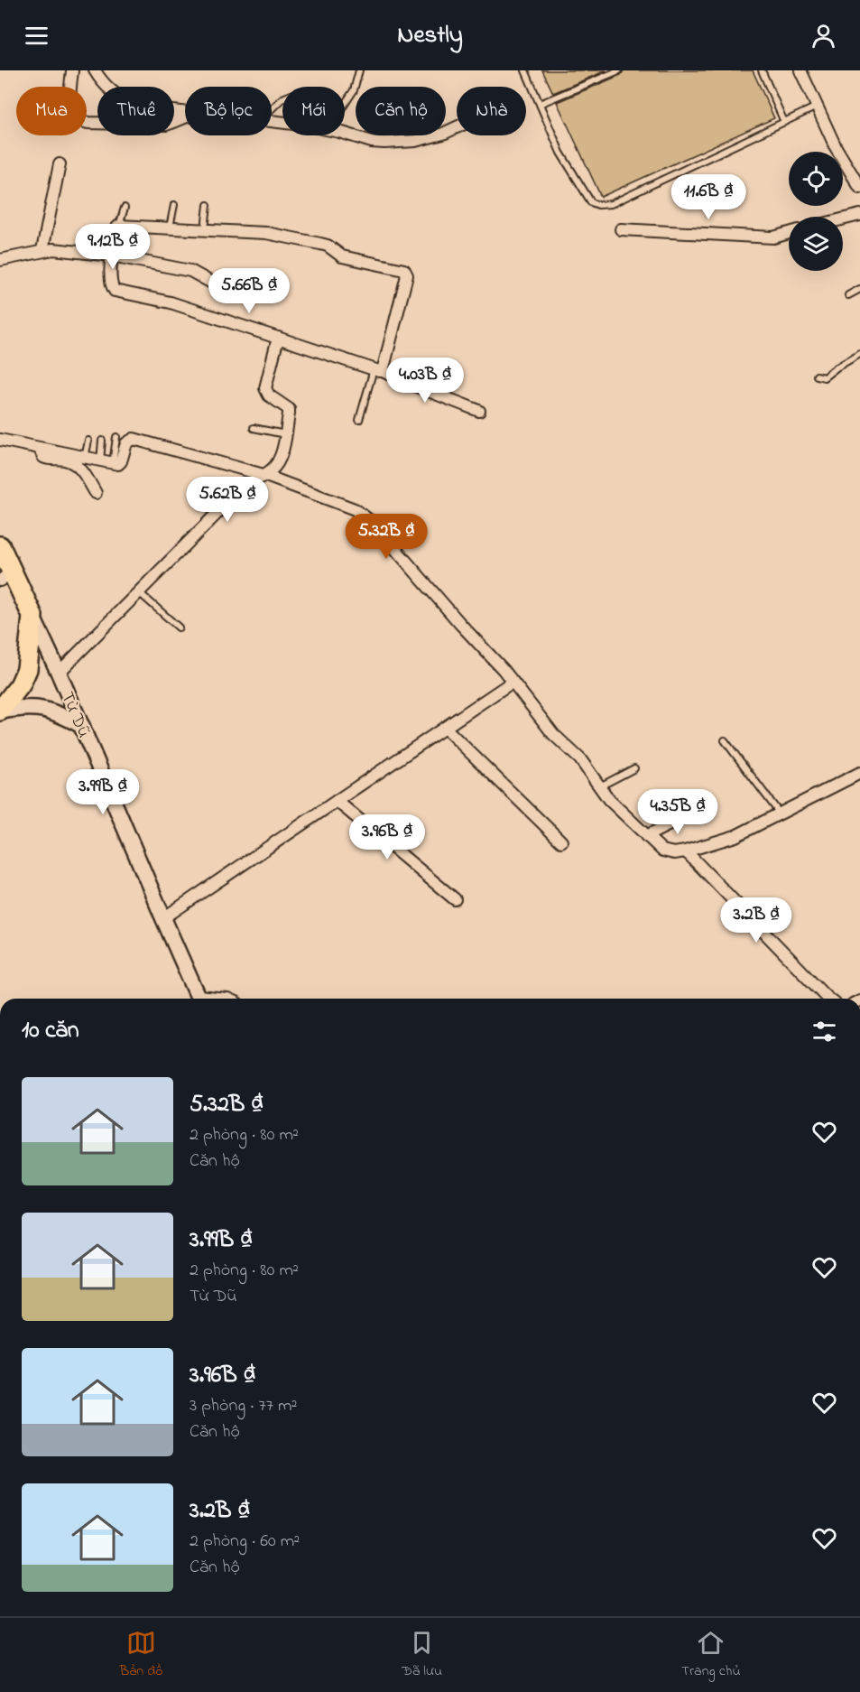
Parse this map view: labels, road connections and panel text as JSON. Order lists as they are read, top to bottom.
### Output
{
  "streets": {
    "highway": ["Từ Dũ"]
  },
  "page": {
    "header": "Nestly",
    "chip": [
      "Mua",
      "Thuê",
      "Bộ lọc",
      "Mới",
      "Căn hộ",
      "Nhà"
    ],
    "price": [
      "11.6B ₫",
      "9.12B ₫",
      "5.66B ₫",
      "4.03B ₫",
      "5.62B ₫",
      "5.32B ₫",
      "3.99B ₫",
      "4.35B ₫",
      "3.96B ₫",
      "3.2B ₫"
    ],
    "heading": "10 căn",
    "list": [
      {
        "name": "5.32B ₫",
        "note": "2 phòng · 80 m² · Căn hộ"
      },
      {
        "name": "3.99B ₫",
        "note": "2 phòng · 80 m² · Từ Dũ"
      },
      {
        "name": "3.96B ₫",
        "note": "3 phòng · 77 m² · Căn hộ"
      },
      {
        "name": "3.2B ₫",
        "note": "2 phòng · 60 m² · Căn hộ"
      }
    ],
    "tabs": ["Bản đồ", "Đã lưu", "Trang chủ"]
  }
}
